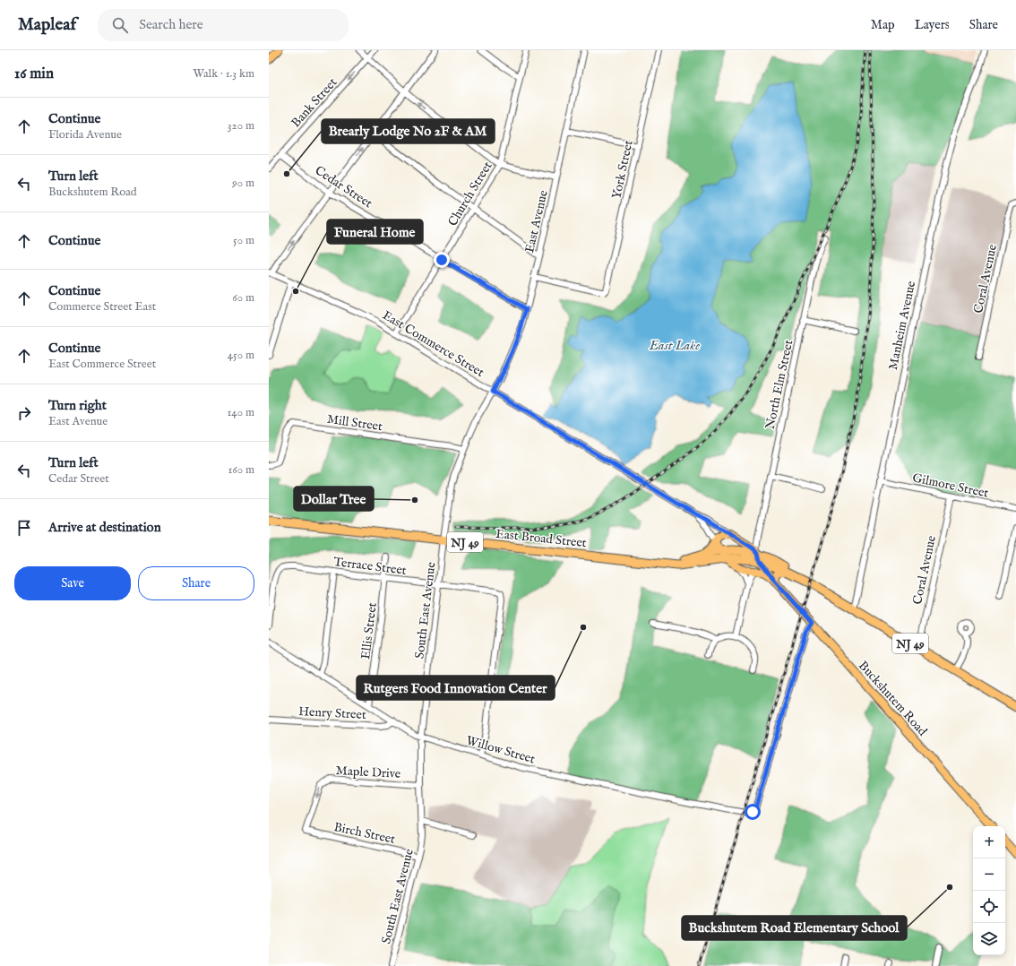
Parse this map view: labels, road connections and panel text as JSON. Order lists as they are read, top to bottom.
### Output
{
  "streets": {
    "highway": ["East Broad Street", "NJ 49"],
    "main road": ["Buckshutem Road"],
    "street": [
      "Bank Street",
      "York Street",
      "Cedar Street",
      "Church Street",
      "East Avenue",
      "Coral Avenue",
      "Manheim Avenue",
      "East Commerce Street",
      "North Elm Street",
      "Mill Street",
      "Gilmore Street",
      "Terrace Street",
      "South East Avenue",
      "Ellis Street",
      "Henry Street",
      "Willow Street",
      "Maple Drive",
      "Birch Street"
    ]
  },
  "crossings": [
    ["Bank Street", "Cedar Street"],
    ["York Street", "East Avenue"],
    ["Cedar Street", "Church Street"],
    ["Cedar Street", "East Avenue"],
    ["Church Street", "East Commerce Street"],
    ["East Avenue", "East Commerce Street"],
    ["East Avenue", "South East Avenue"],
    ["Coral Avenue", "Gilmore Street"],
    ["Coral Avenue", "NJ 49"],
    ["Manheim Avenue", "Gilmore Street"],
    ["Manheim Avenue", "NJ 49"],
    ["East Commerce Street", "South East Avenue"],
    ["North Elm Street", "East Broad Street"],
    ["North Elm Street", "NJ 49"],
    ["Mill Street", "South East Avenue"],
    ["East Broad Street", "NJ 49"],
    ["East Broad Street", "South East Avenue"],
    ["Terrace Street", "South East Avenue"],
    ["Terrace Street", "Ellis Street"],
    ["Terrace Street", "Willow Street"],
    ["South East Avenue", "Willow Street"],
    ["South East Avenue", "Maple Drive"],
    ["South East Avenue", "Birch Street"],
    ["Ellis Street", "Willow Street"],
    ["Buckshutem Road", "Willow Street"],
    ["Henry Street", "Willow Street"],
    ["Maple Drive", "Birch Street"]
  ],
  "one_way": ["Bank Street", "Maple Drive"],
  "water": ["East Lake"],
  "places": [
    "Brearly Lodge No 2F & AM",
    "Funeral Home",
    "Dollar Tree",
    "Rutgers Food Innovation Center",
    "Buckshutem Road Elementary School"
  ],
  "page": {
    "header": "Mapleaf",
    "search": "Search here",
    "nav": ["Map", "Layers", "Share"],
    "heading": ["16 min", "Walk · 1.3 km"],
    "list": [
      ["Continue", "Florida Avenue", "320 m"],
      ["Turn left", "Buckshutem Road", "90 m"],
      ["Continue", "50 m"],
      ["Continue", "Commerce Street East", "60 m"],
      ["Continue", "East Commerce Street", "450 m"],
      ["Turn right", "East Avenue", "140 m"],
      ["Turn left", "Cedar Street", "160 m"],
      "Arrive at destination"
    ],
    "buttons": ["Save", "Share"],
    "map_buttons": ["+", "−"]
  }
}
